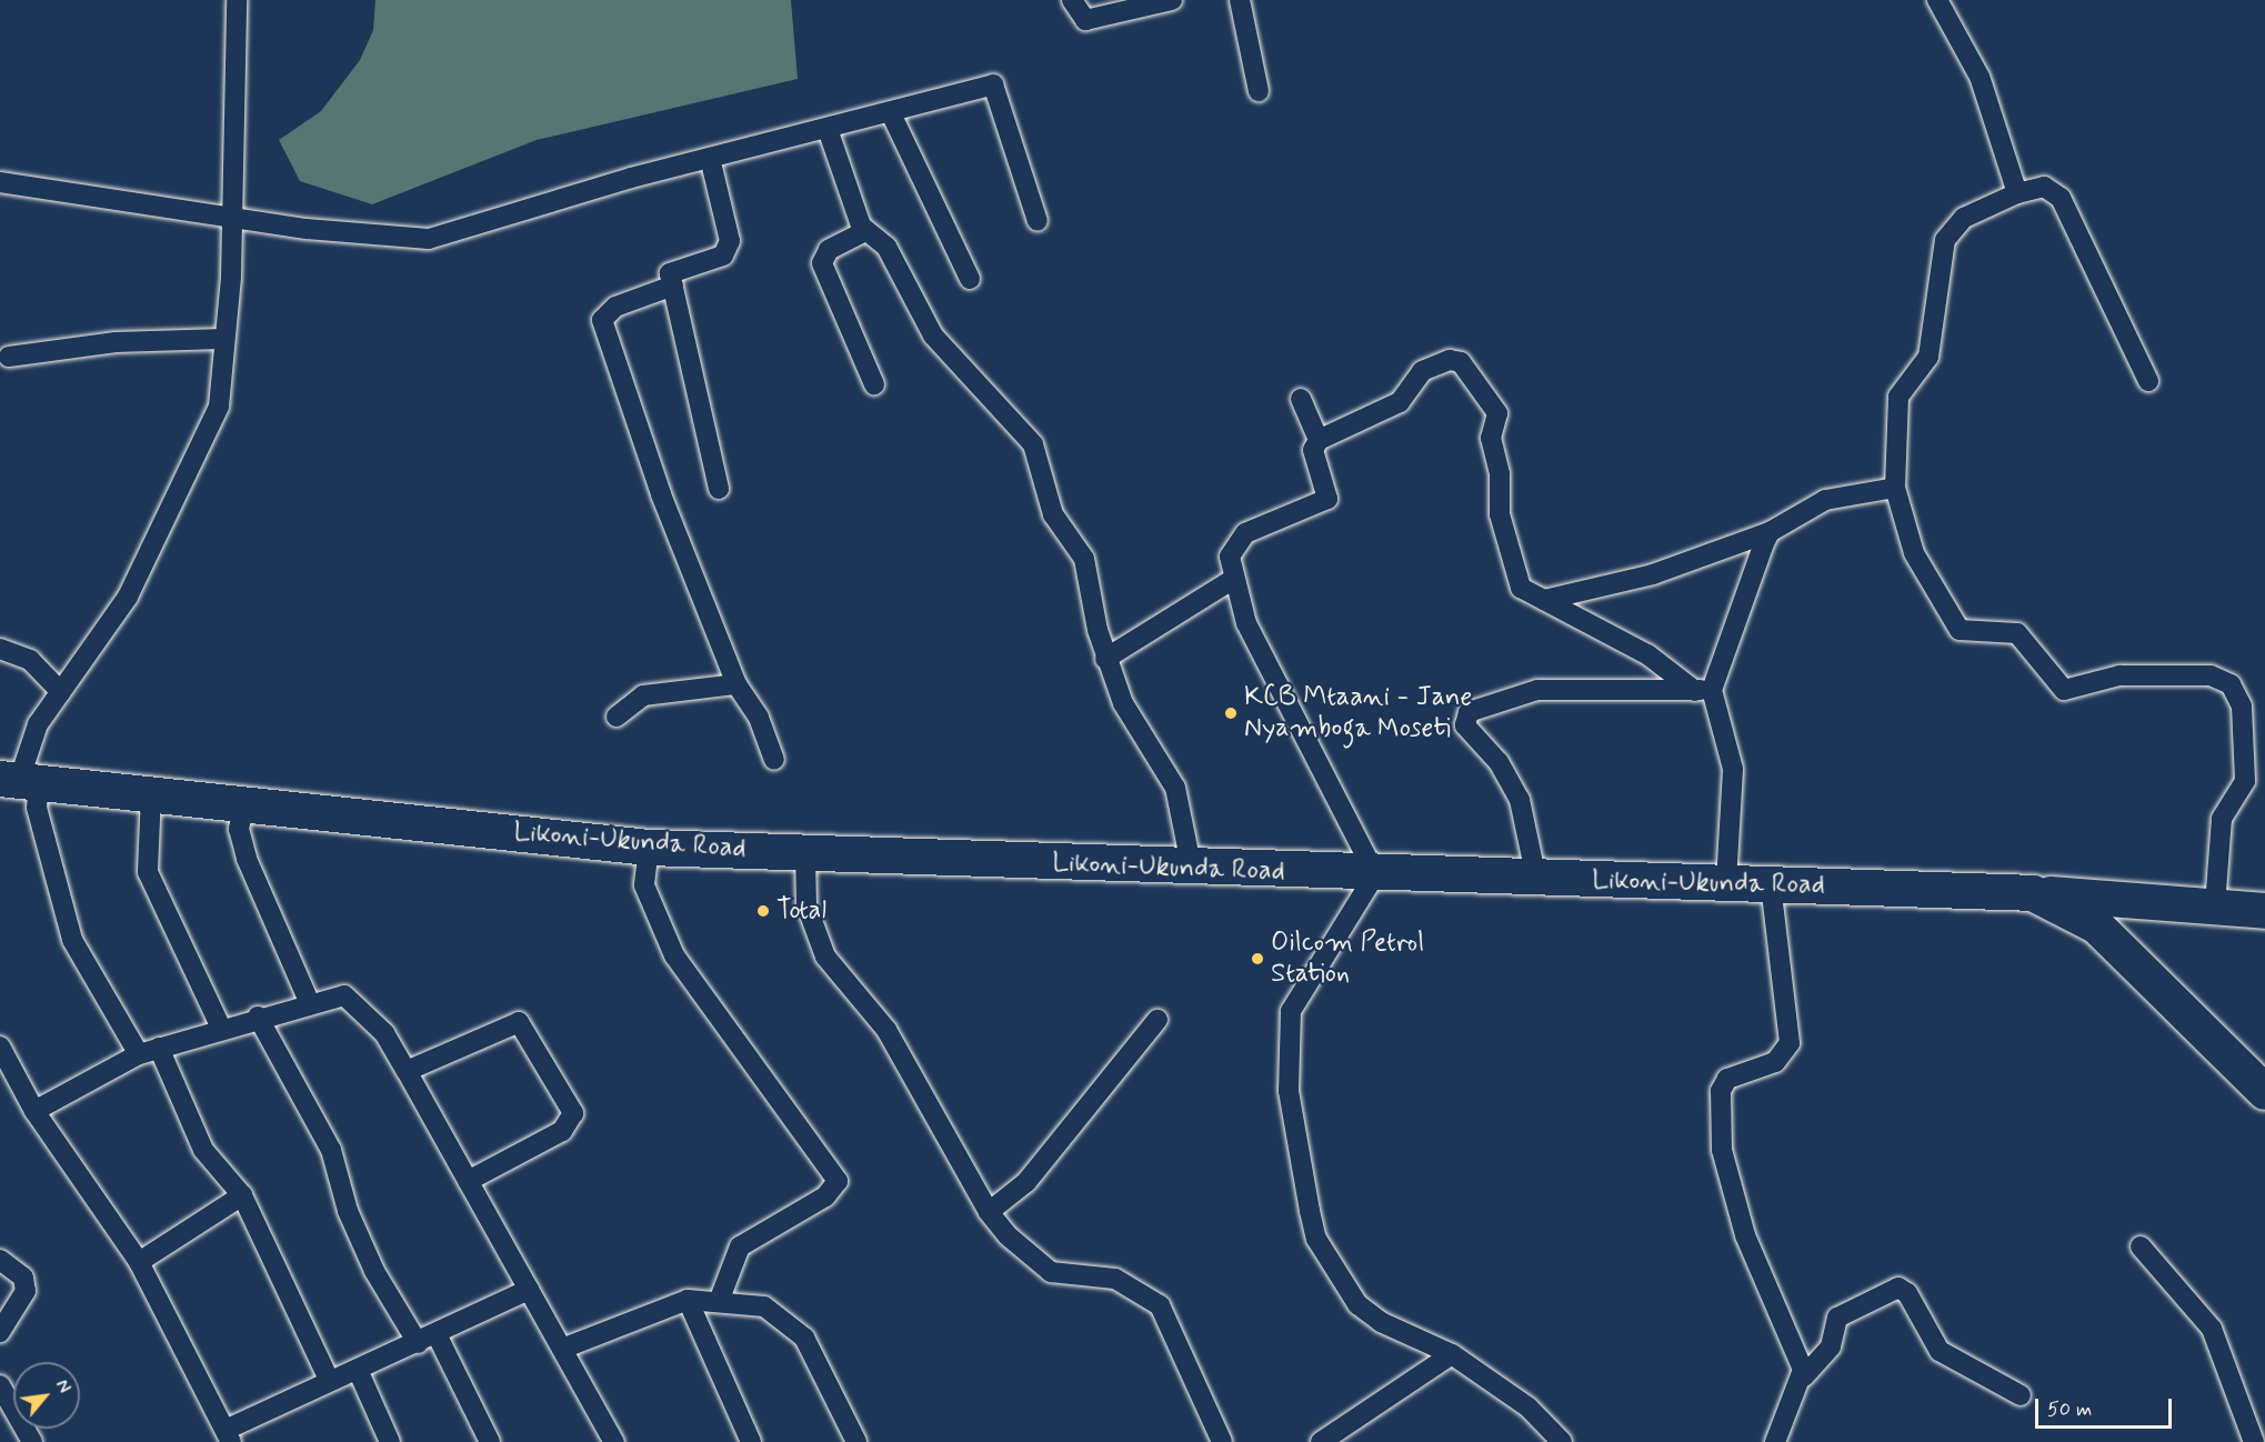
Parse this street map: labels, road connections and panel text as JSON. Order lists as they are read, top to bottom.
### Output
{
  "streets": {
    "highway": ["Likoni-Ukunda Road"]
  },
  "places": ["KCB Mtaani - Jane Nyamboga Moseti", "Total", "Oilcom Petrol Station"],
  "scale_bar": "50 m",
  "north": "top right"
}
